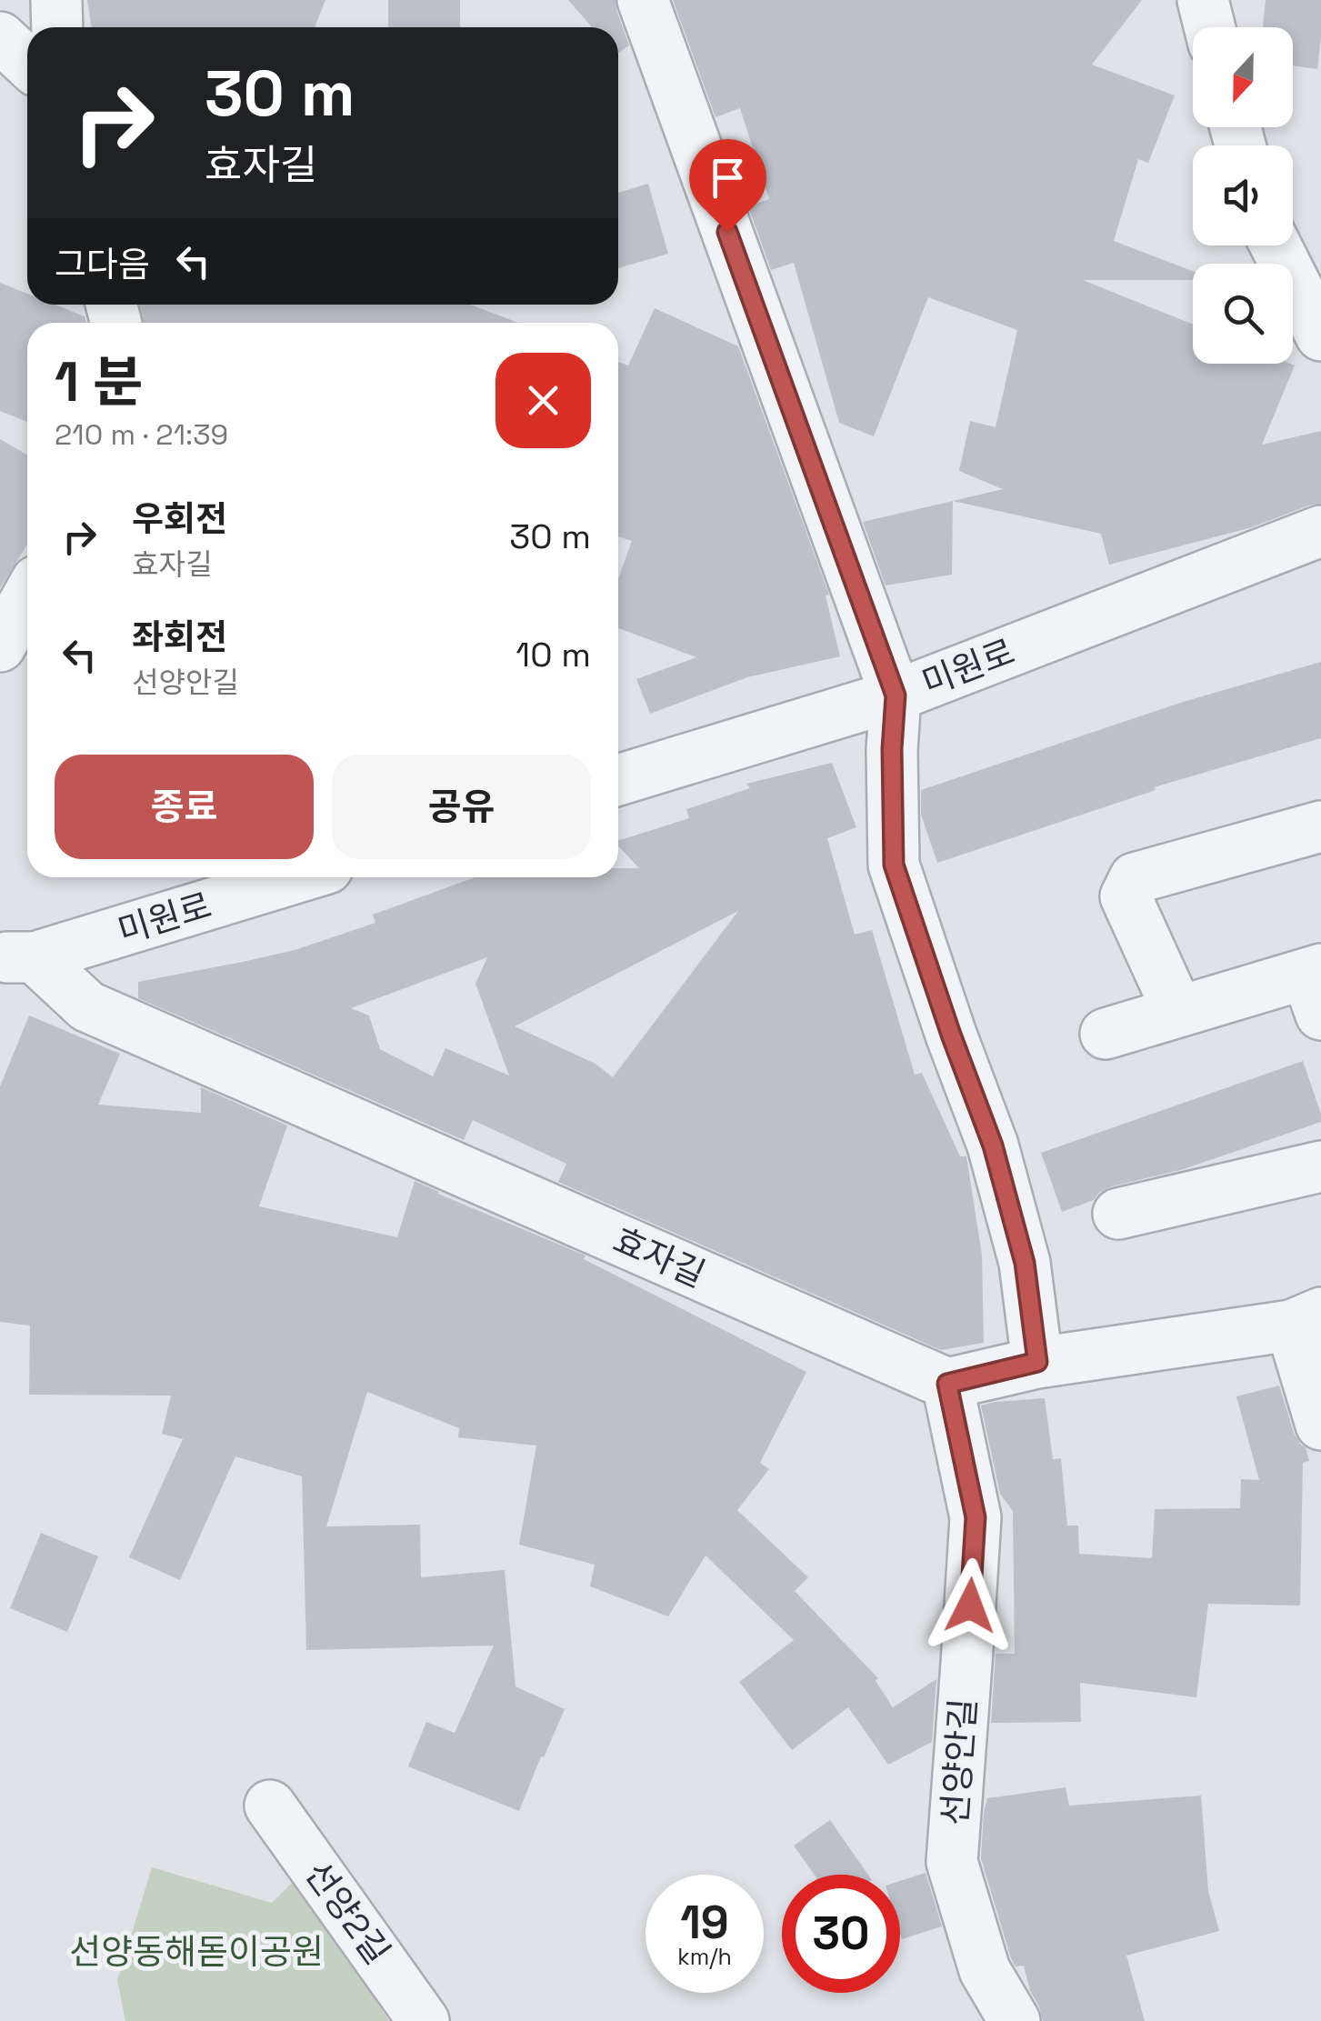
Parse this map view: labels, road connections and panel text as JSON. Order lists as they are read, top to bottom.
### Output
{
  "streets": {
    "street": [
      "미원로",
      "효자길",
      "선양안길",
      "선양2길"
    ]
  },
  "crossings": [
    ["미원로", "효자길"],
    ["효자길", "선양안길"]
  ],
  "parks": ["선양동해돋이공원"],
  "north": "bottom",
  "page": {
    "turn": ["30 m", "효자길"],
    "then": "그다음",
    "heading": ["1 분", "210 m · 21:39"],
    "list": [
      {
        "name": "우회전",
        "note": "효자길",
        "value": "30 m"
      },
      {
        "name": "좌회전",
        "note": "선양안길",
        "value": "10 m"
      }
    ],
    "buttons": ["종료", "공유"],
    "speed": "19 km/h",
    "limit": "30"
  }
}
